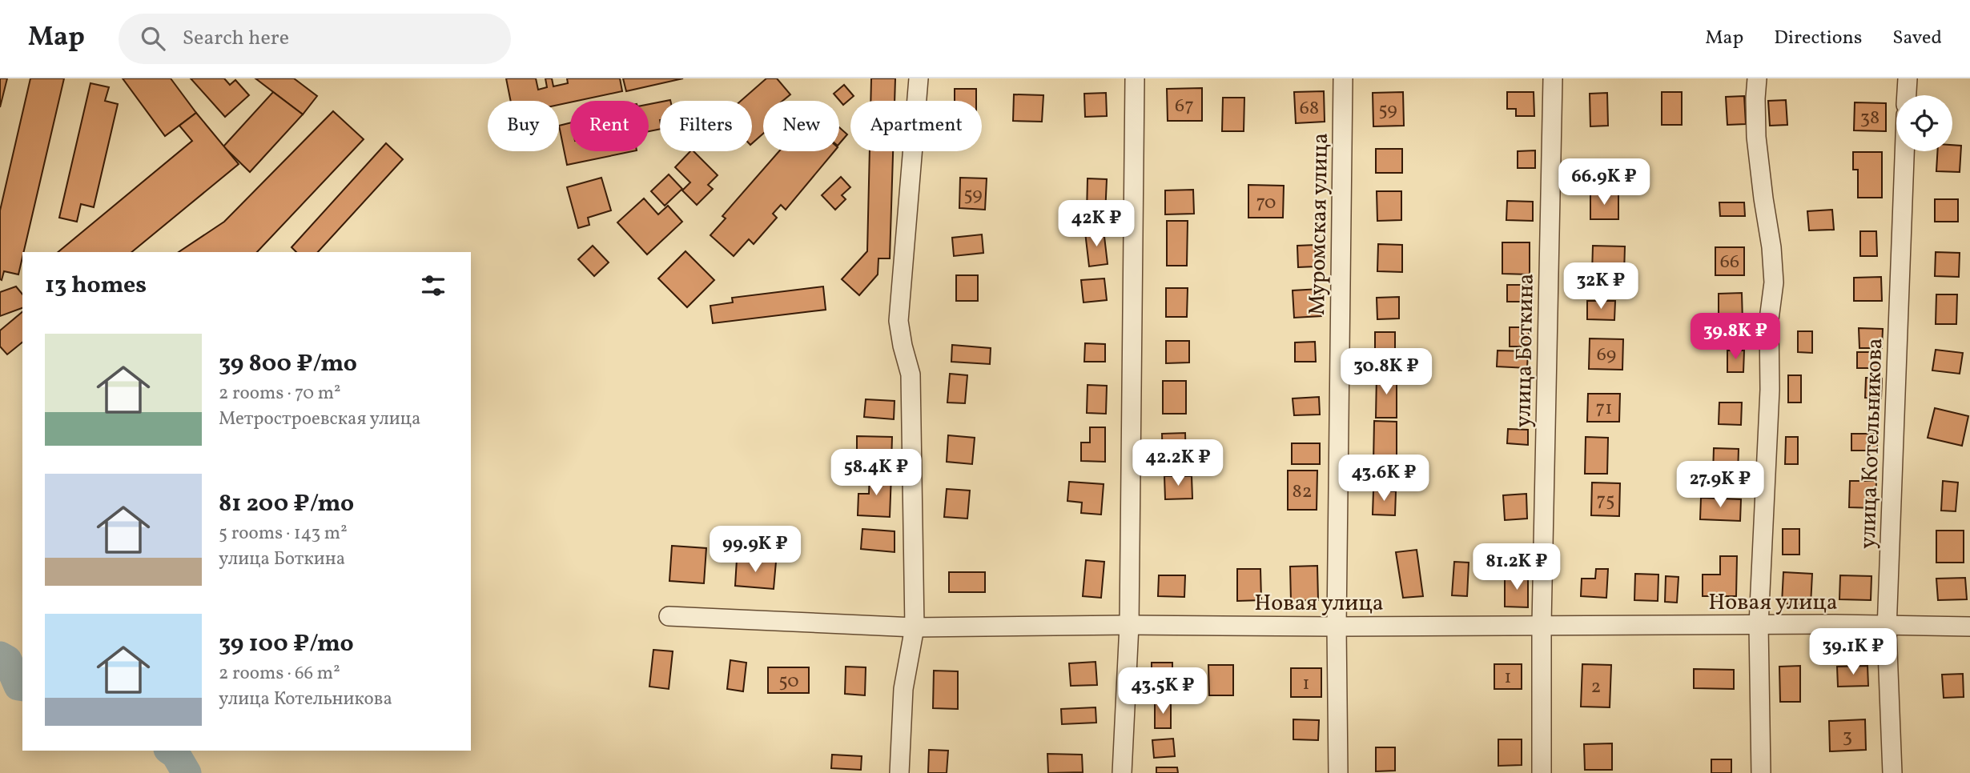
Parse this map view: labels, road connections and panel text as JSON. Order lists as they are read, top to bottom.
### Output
{
  "streets": {
    "street": [
      "Муромская улица",
      "улица Боткина",
      "улица Котельникова",
      "Новая улица"
    ]
  },
  "crossings": [
    ["Муромская улица", "Новая улица"],
    ["улица Боткина", "Новая улица"],
    ["улица Котельникова", "Новая улица"]
  ],
  "house_numbers": [
    "67",
    "68",
    "59",
    "38",
    "59",
    "70",
    "66",
    "69",
    "71",
    "82",
    "75",
    "1",
    "50",
    "1",
    "2",
    "3"
  ],
  "page": {
    "header": "Map",
    "search": "Search here",
    "nav": ["Map", "Directions", "Saved"],
    "chip": [
      "Buy",
      "Rent",
      "Filters",
      "New",
      "Apartment"
    ],
    "price": [
      "66.9K ₽",
      "42K ₽",
      "32K ₽",
      "39.8K ₽",
      "30.8K ₽",
      "42.2K ₽",
      "58.4K ₽",
      "43.6K ₽",
      "27.9K ₽",
      "99.9K ₽",
      "81.2K ₽",
      "39.1K ₽",
      "43.5K ₽"
    ],
    "heading": "13 homes",
    "list": [
      {
        "name": "39 800 ₽/mo",
        "note": "2 rooms · 70 m² · Метростроевская улица"
      },
      {
        "name": "81 200 ₽/mo",
        "note": "5 rooms · 143 m² · улица Боткина"
      },
      {
        "name": "39 100 ₽/mo",
        "note": "2 rooms · 66 m² · улица Котельникова"
      }
    ]
  }
}
